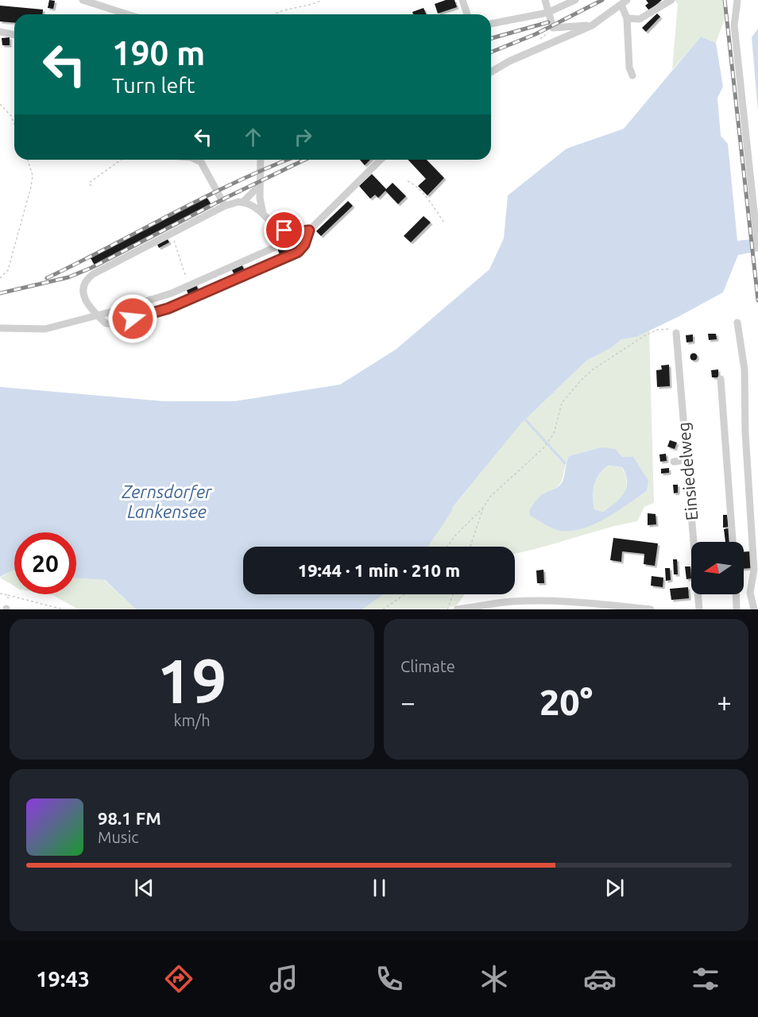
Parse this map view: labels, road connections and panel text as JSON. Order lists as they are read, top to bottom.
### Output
{
  "streets": {
    "street": ["Einsiedelweg"]
  },
  "water": ["Zernsdorfer Lankensee"],
  "north": "left",
  "page": {
    "turn": ["190 m", "Turn left"],
    "limit": "20",
    "trip": "19:44 · 1 min · 210 m",
    "tile": [
      ["19", "km/h"],
      "Climate"
    ],
    "heat": ["−", "20°", "+"],
    "song": ["98.1 FM", "Music"],
    "tabs": "19:43"
  }
}
